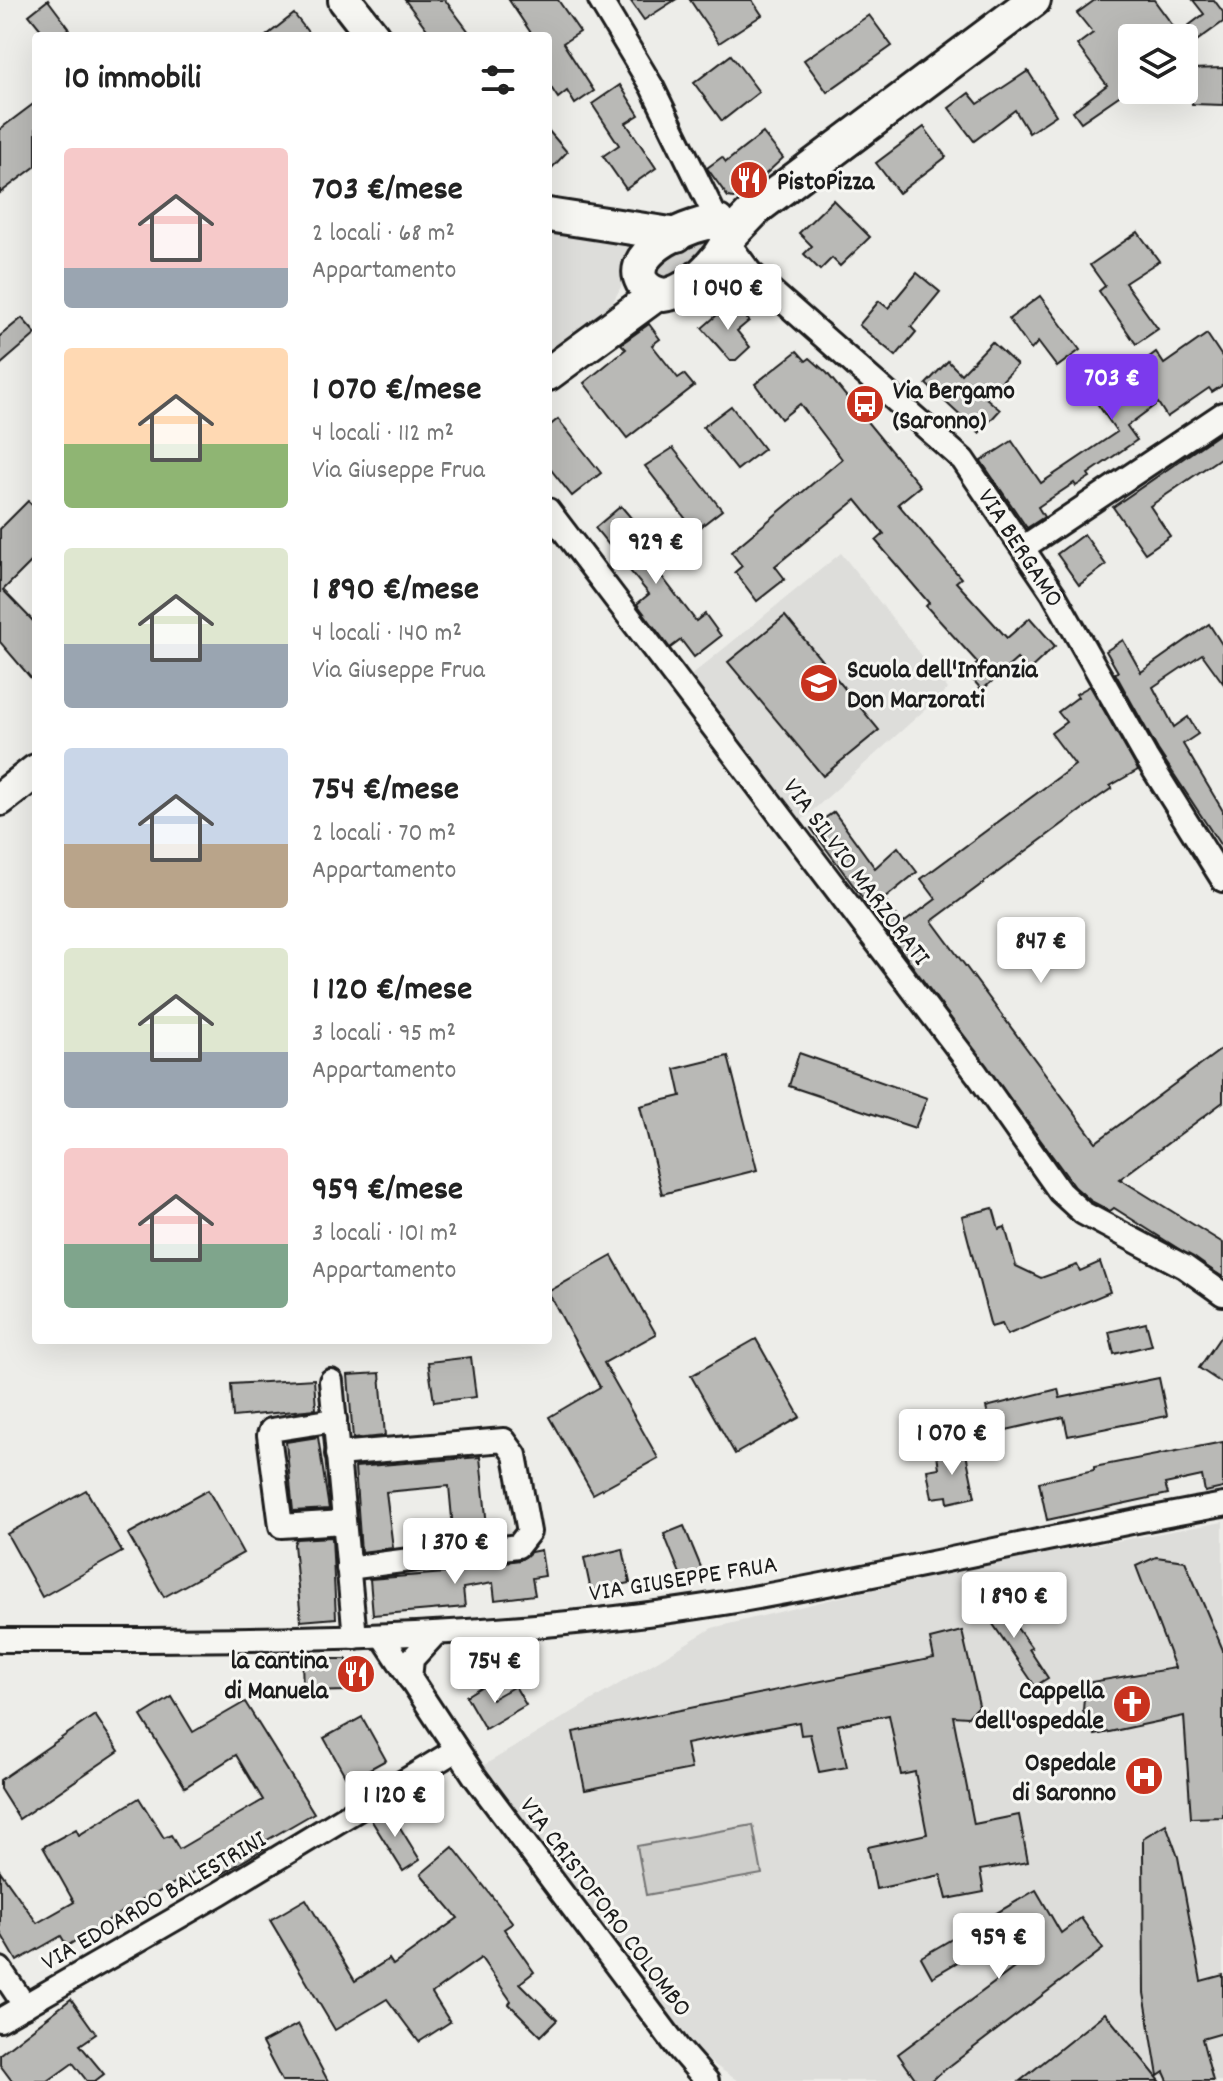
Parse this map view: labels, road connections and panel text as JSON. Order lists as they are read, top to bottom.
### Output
{
  "streets": {
    "street": [
      "VIA BERGAMO",
      "VIA SILVIO MARZORATI",
      "VIA GIUSEPPE FRUA",
      "VIA EDOARDO BALESTRINI",
      "VIA CRISTOFORO COLOMBO"
    ]
  },
  "crossings": [
    ["VIA GIUSEPPE FRUA", "VIA CRISTOFORO COLOMBO"],
    ["VIA EDOARDO BALESTRINI", "VIA CRISTOFORO COLOMBO"]
  ],
  "places": {
    "restaurant": ["PistoPizza", "la cantina di Manuela"],
    "bus stop": ["Via Bergamo (Saronno)"],
    "school or university": ["Scuola dell'Infanzia Don Marzorati"],
    "church": ["Cappella dell'ospedale"],
    "hospital": ["Ospedale di Saronno"]
  },
  "page": {
    "heading": "10 immobili",
    "list": [
      {
        "name": "703 €/mese",
        "note": "2 locali · 68 m² · Appartamento"
      },
      {
        "name": "1 070 €/mese",
        "note": "4 locali · 112 m² · Via Giuseppe Frua"
      },
      {
        "name": "1 890 €/mese",
        "note": "4 locali · 140 m² · Via Giuseppe Frua"
      },
      {
        "name": "754 €/mese",
        "note": "2 locali · 70 m² · Appartamento"
      },
      {
        "name": "1 120 €/mese",
        "note": "3 locali · 95 m² · Appartamento"
      },
      {
        "name": "959 €/mese",
        "note": "3 locali · 101 m² · Appartamento"
      }
    ],
    "price": [
      "1 040 €",
      "703 €",
      "929 €",
      "847 €",
      "1 070 €",
      "1 370 €",
      "1 890 €",
      "754 €",
      "1 120 €",
      "959 €"
    ]
  }
}
